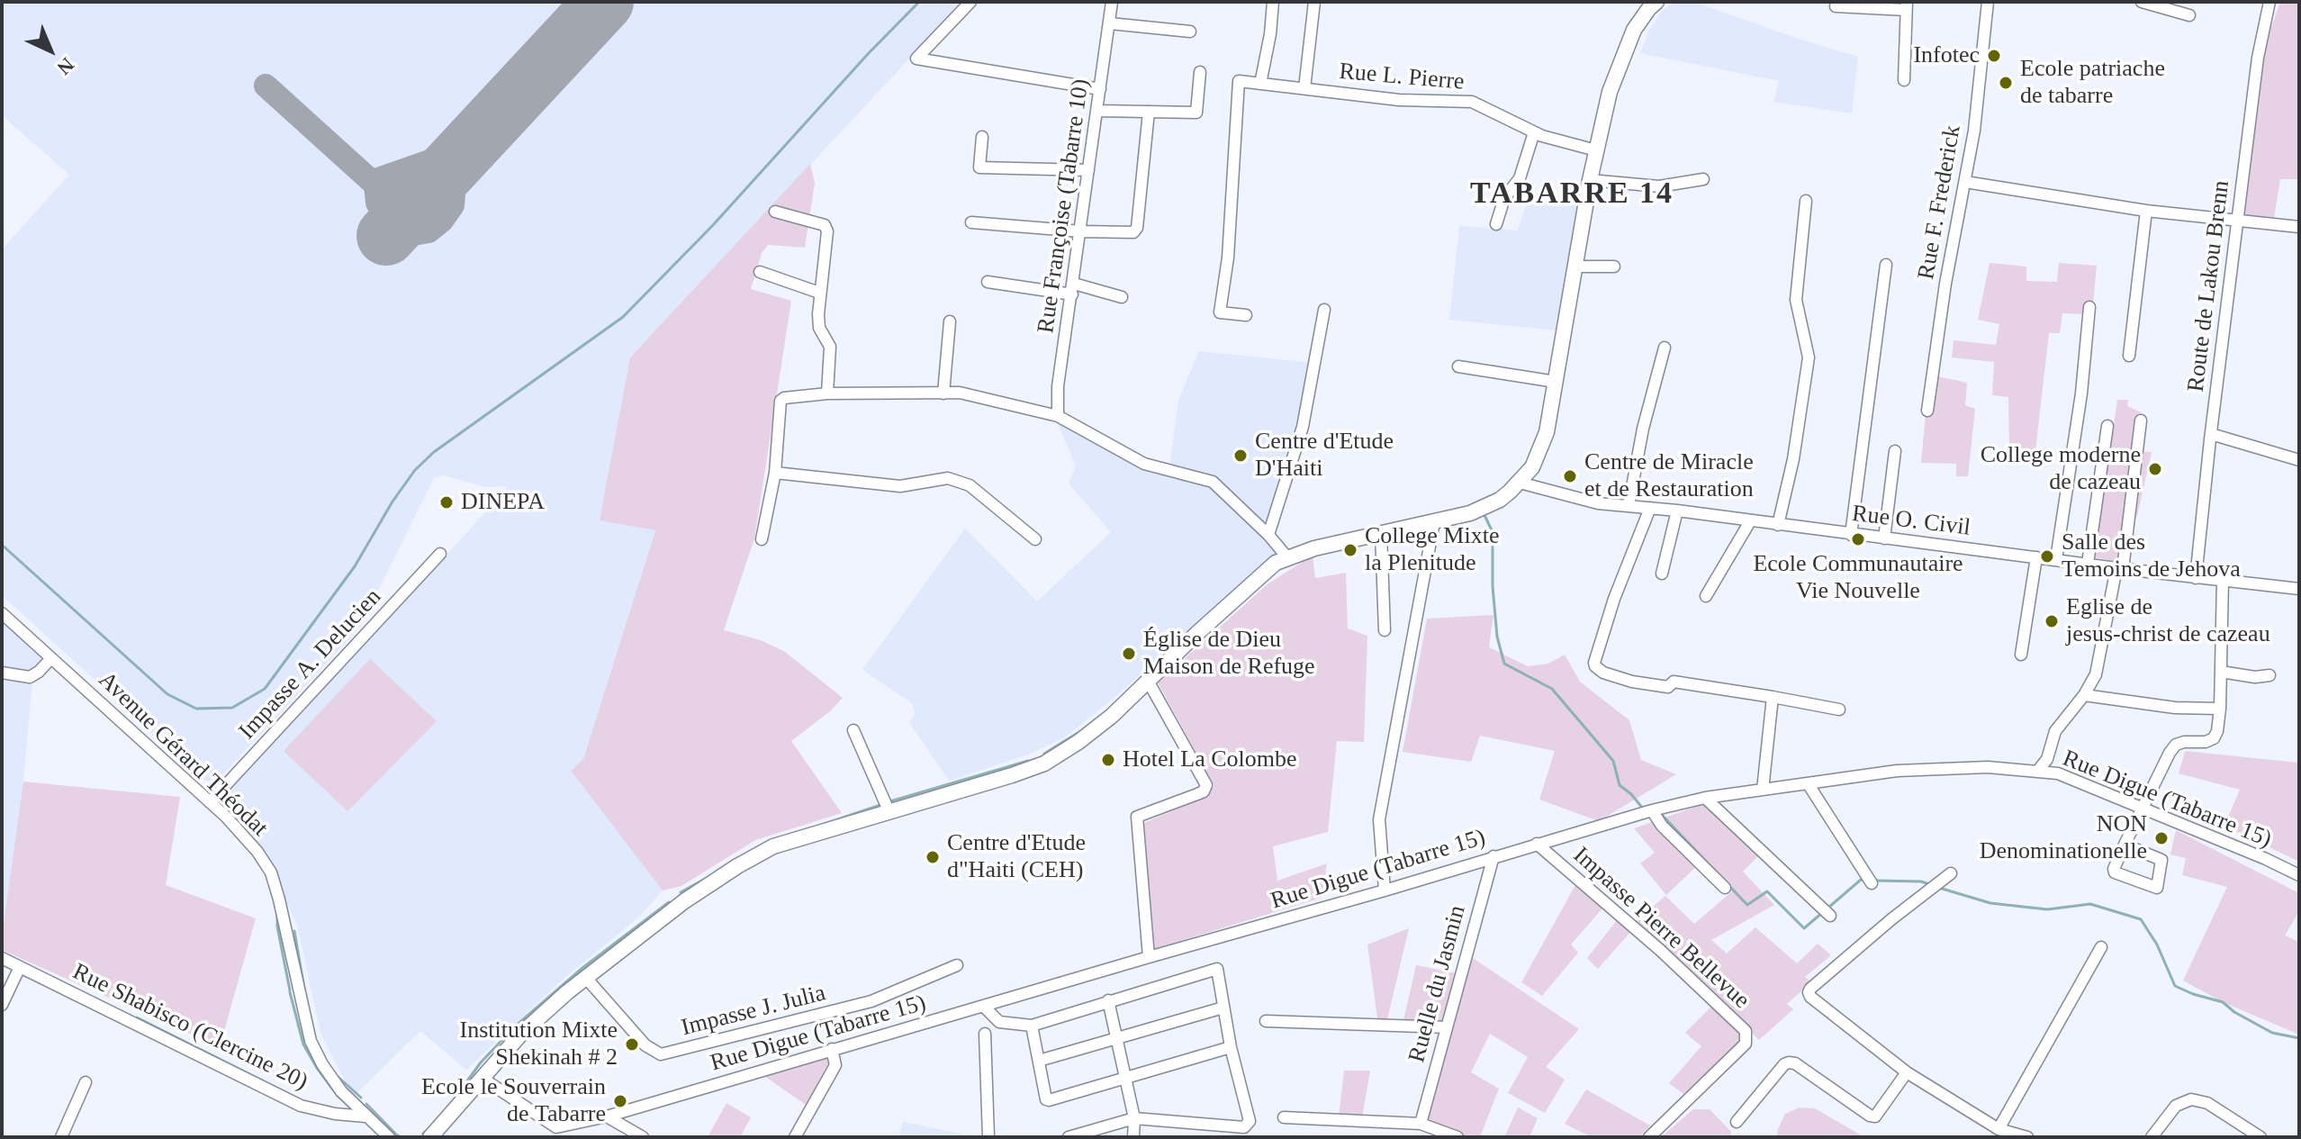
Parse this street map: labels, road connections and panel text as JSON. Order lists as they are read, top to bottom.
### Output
{
  "streets": {
    "street": [
      "Rue L. Pierre",
      "Rue F. Frederick",
      "Rue Françoise (Tabarre 10)",
      "Route de Lakou Brenn",
      "Rue O. Civil",
      "Impasse A. Delucien",
      "Avenue Gérard Théodat",
      "Rue Digue (Tabarre 15)",
      "Impasse Pierre Bellevue",
      "Ruelle du Jasmin",
      "Impasse J. Julia",
      "Rue Shabisco (Clercine 20)"
    ]
  },
  "crossings": [
    ["Route de Lakou Brenn", "Rue O. Civil"],
    ["Impasse A. Delucien", "Avenue Gérard Théodat"],
    ["Avenue Gérard Théodat", "Rue Shabisco (Clercine 20)"],
    ["Rue Digue (Tabarre 15)", "Impasse Pierre Bellevue"],
    ["Rue Digue (Tabarre 15)", "Ruelle du Jasmin"]
  ],
  "districts": ["TABARRE 14"],
  "places": [
    "Infotec",
    "Ecole patriache de tabarre",
    "Centre d'Etude D'Haiti",
    "College moderne de cazeau",
    "Centre de Miracle et de Restauration",
    "DINEPA",
    "Ecole Communautaire Vie Nouvelle",
    "College Mixte la Plenitude",
    "Salle des Temoins de Jehova",
    "Eglise de jesus-christ de cazeau",
    "Église de Dieu Maison de Refuge",
    "Hotel La Colombe",
    "NON Denominationelle",
    "Centre d'Etude d\"Haiti (CEH)",
    "Institution Mixte Shekinah # 2",
    "Ecole le Souverrain de Tabarre"
  ],
  "north": "bottom right"
}
